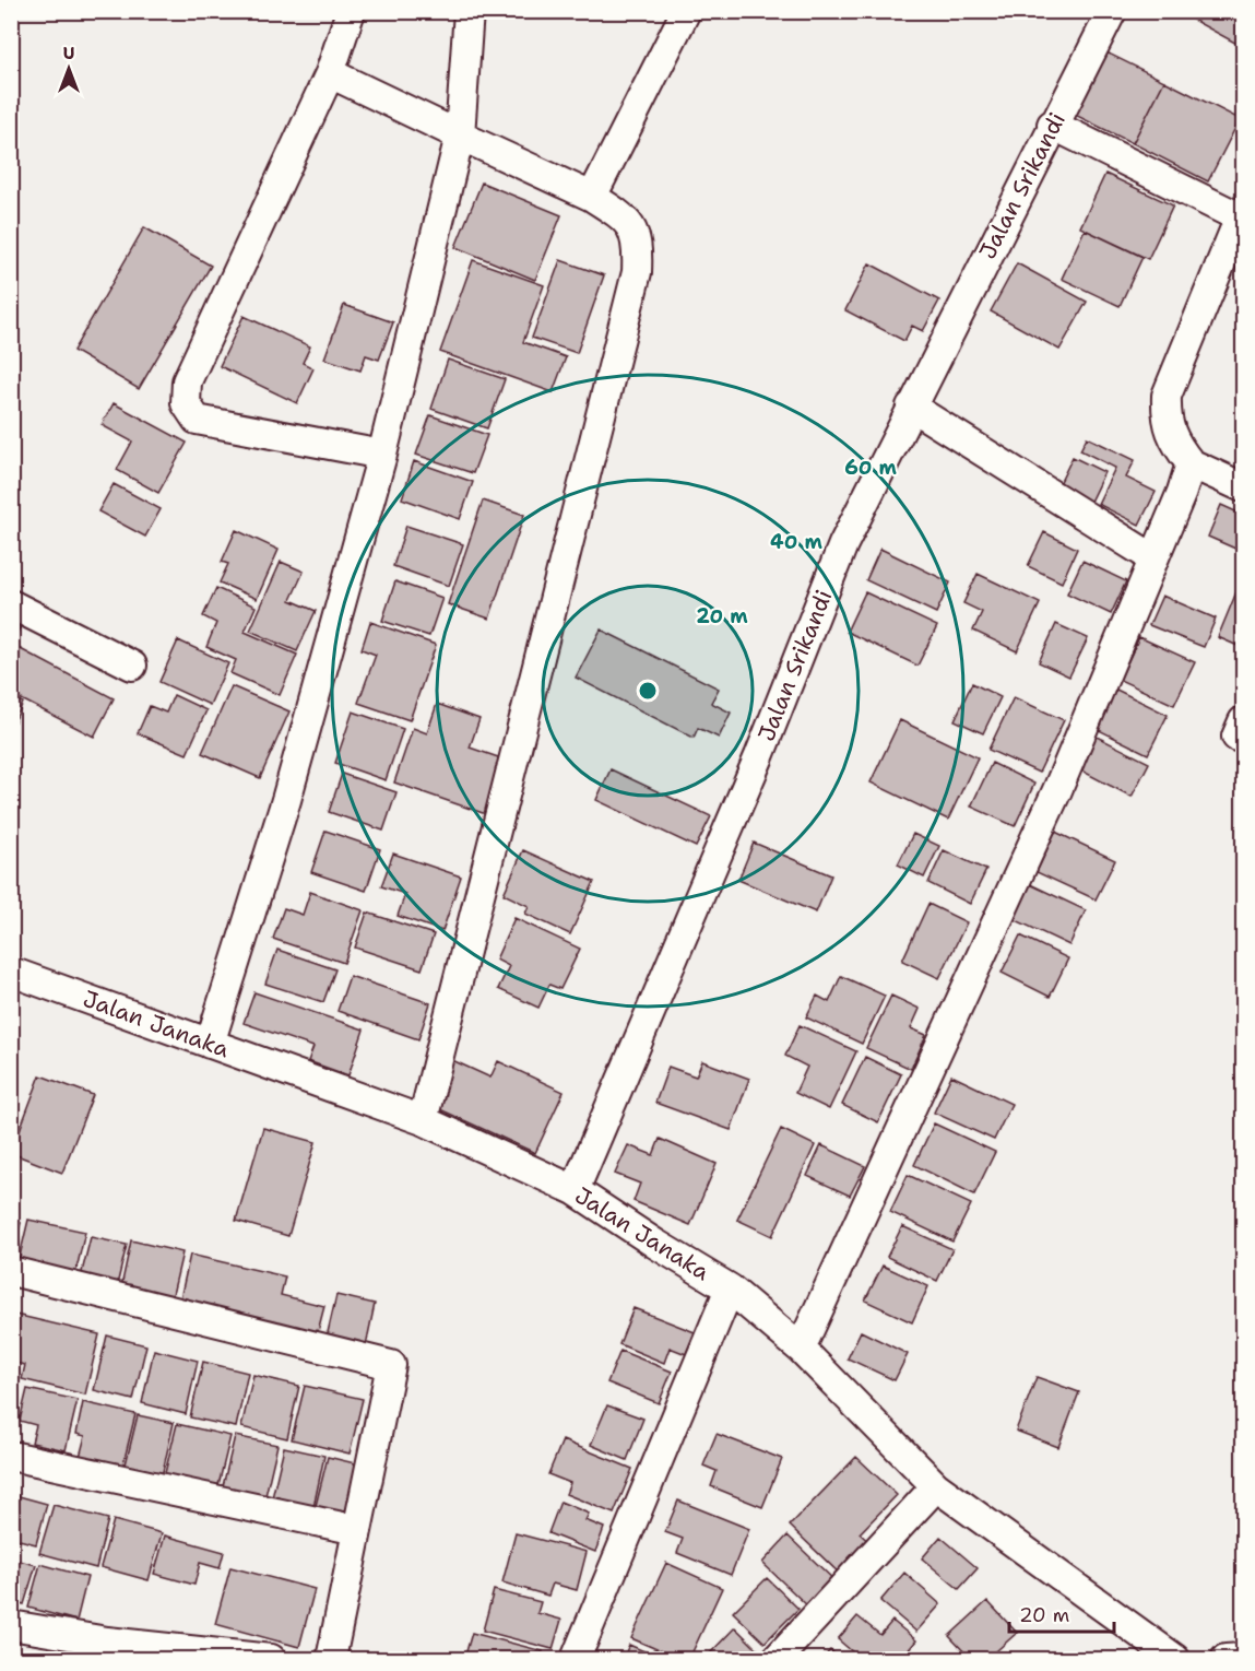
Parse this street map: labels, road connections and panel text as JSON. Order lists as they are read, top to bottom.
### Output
{
  "streets": {
    "street": ["Jalan Srikandi", "Jalan Janaka"]
  },
  "crossings": [
    ["Jalan Srikandi", "Jalan Janaka"]
  ],
  "scale_bar": "20 m",
  "north": "top",
  "rings": ["60 m", "40 m", "20 m"]
}
